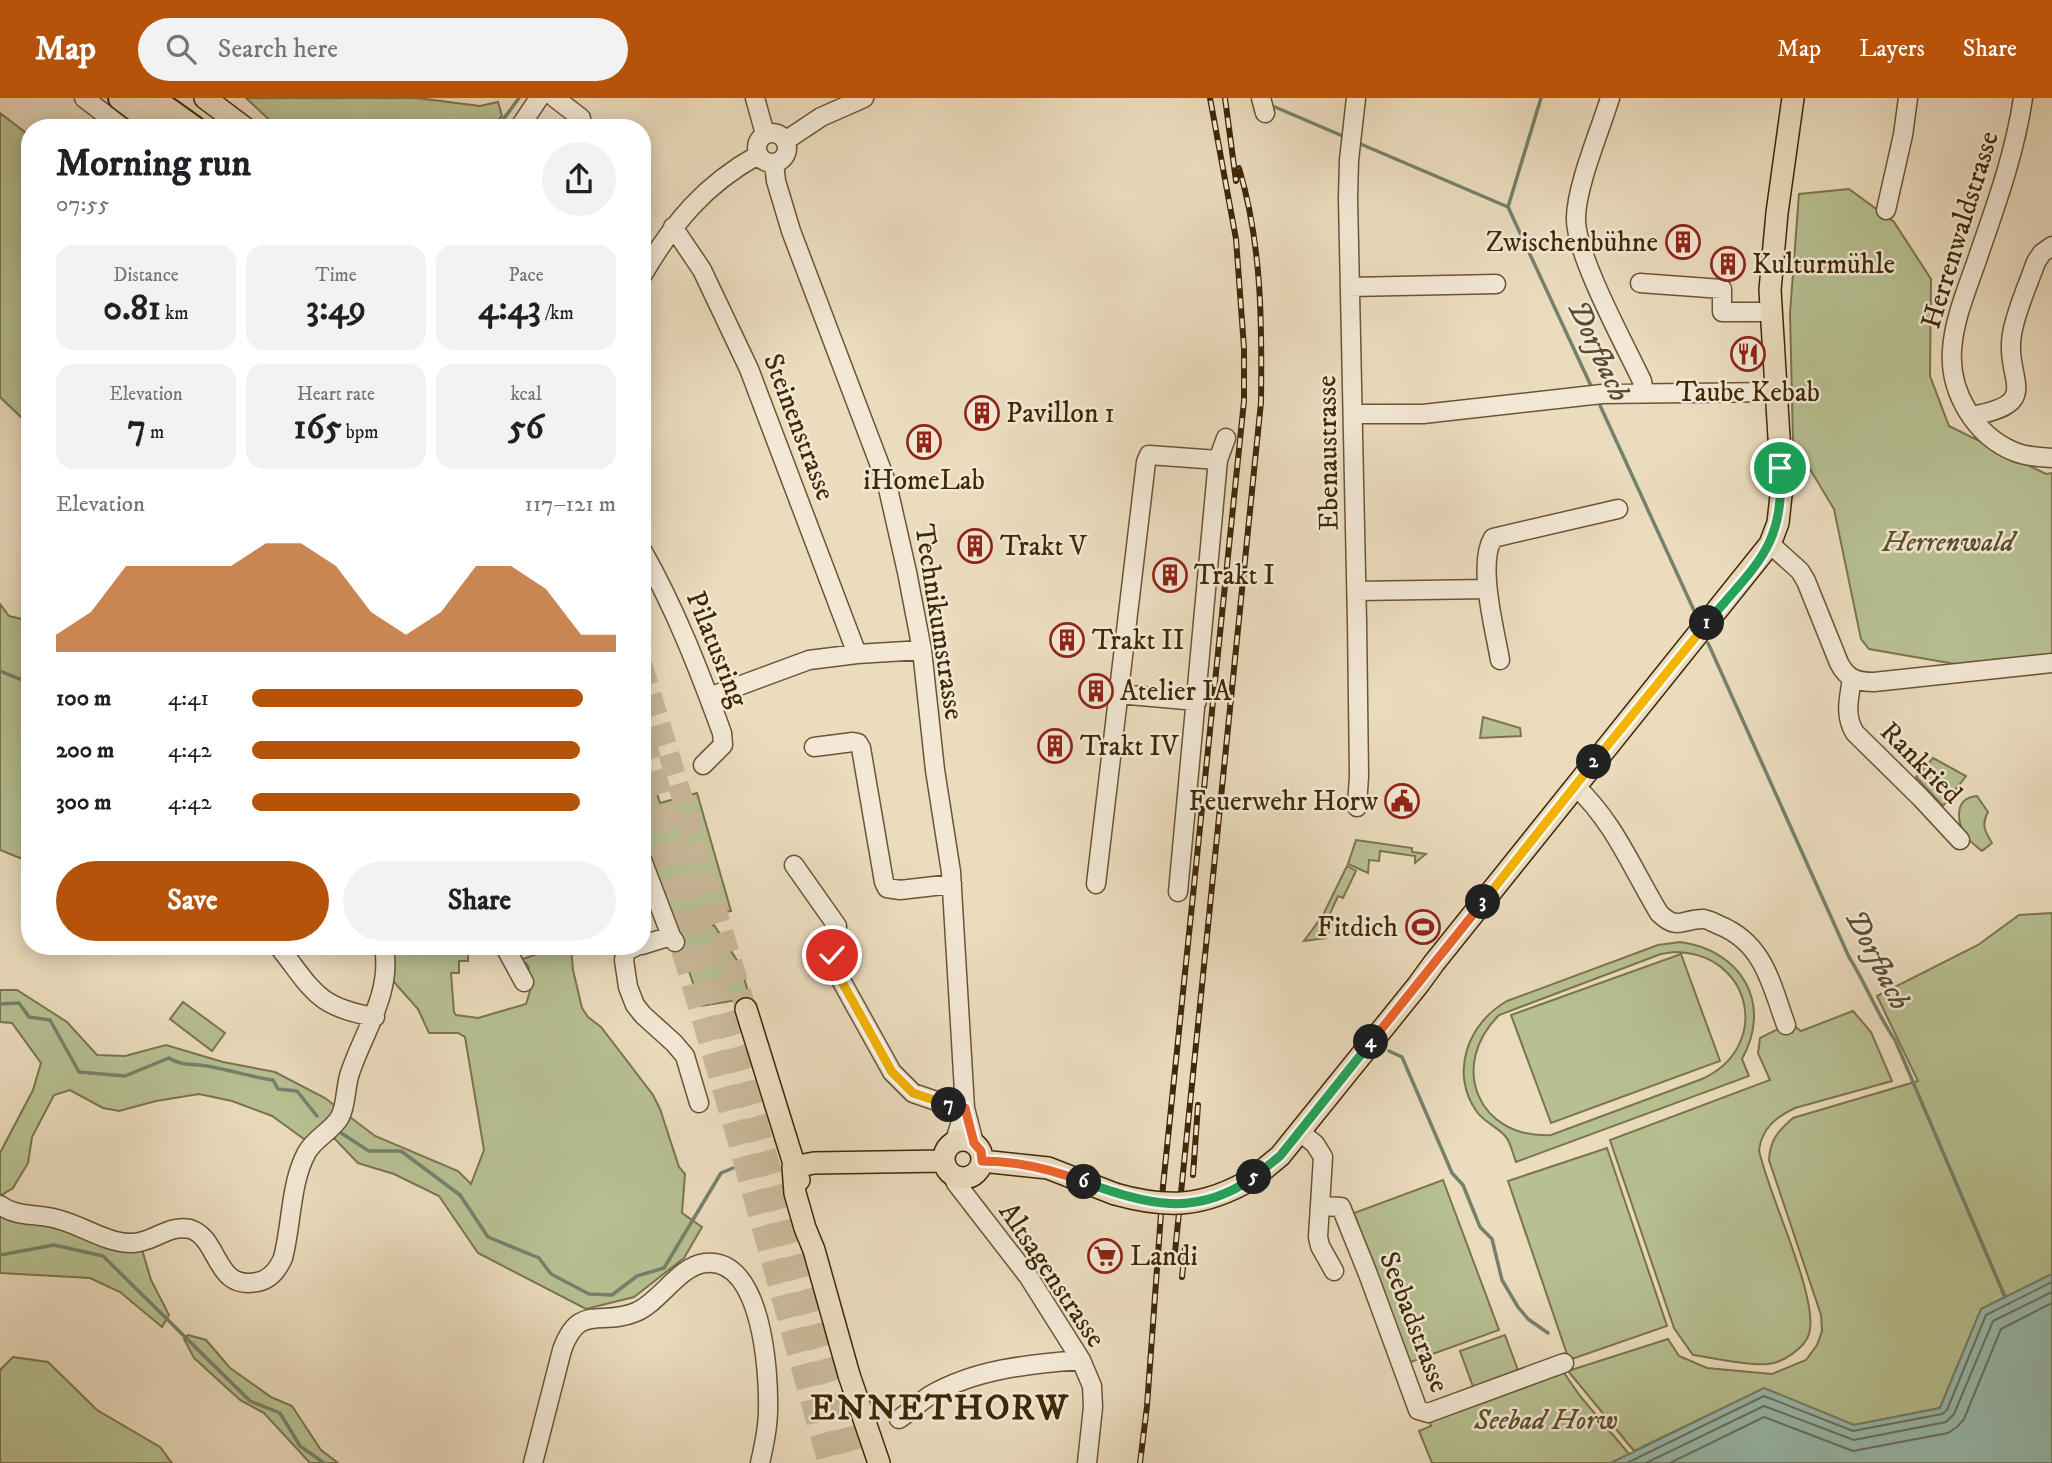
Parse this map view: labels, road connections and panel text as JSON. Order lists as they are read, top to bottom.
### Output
{
  "streets": {
    "street": [
      "Herrenwaldstrasse",
      "Steinenstrasse",
      "Ebenaustrasse",
      "Technikumstrasse",
      "Pilatusring",
      "Rankried",
      "Altsagenstrasse",
      "Seebadstrasse"
    ]
  },
  "crossings": [
    ["Technikumstrasse", "Altsagenstrasse"]
  ],
  "districts": ["ENNETHORW"],
  "water": ["Dorfbach"],
  "parks": ["Herrenwald", "Seebad Horw"],
  "places": {
    "building": [
      "Zwischenbühne",
      "Kulturmühle",
      "Pavillon 1",
      "iHomeLab",
      "Trakt V",
      "Trakt I",
      "Trakt II",
      "Atelier IA",
      "Trakt IV"
    ],
    "restaurant": ["Taube Kebab"],
    "public building": ["Feuerwehr Horw"],
    "sports": ["Fitdich"],
    "supermarket": ["Landi"]
  },
  "page": {
    "header": "Map",
    "search": "Search here",
    "nav": ["Map", "Layers", "Share"],
    "heading": ["Morning run", "07:55"],
    "stats": [
      ["Distance", "0.81 km"],
      ["Time", "3:49"],
      ["Pace", "4:43 /km"],
      ["Elevation", "7 m"],
      ["Heart rate", "165 bpm"],
      ["kcal", "56"]
    ],
    "chart": ["Elevation", "117–121 m"],
    "pins": [
      "1",
      "2",
      "3",
      "4",
      "7",
      "5",
      "6"
    ],
    "list": [
      {
        "name": "100 m",
        "note": "4:41"
      },
      {
        "name": "200 m",
        "note": "4:42"
      },
      {
        "name": "300 m",
        "note": "4:42"
      }
    ],
    "buttons": ["Save", "Share"]
  }
}
